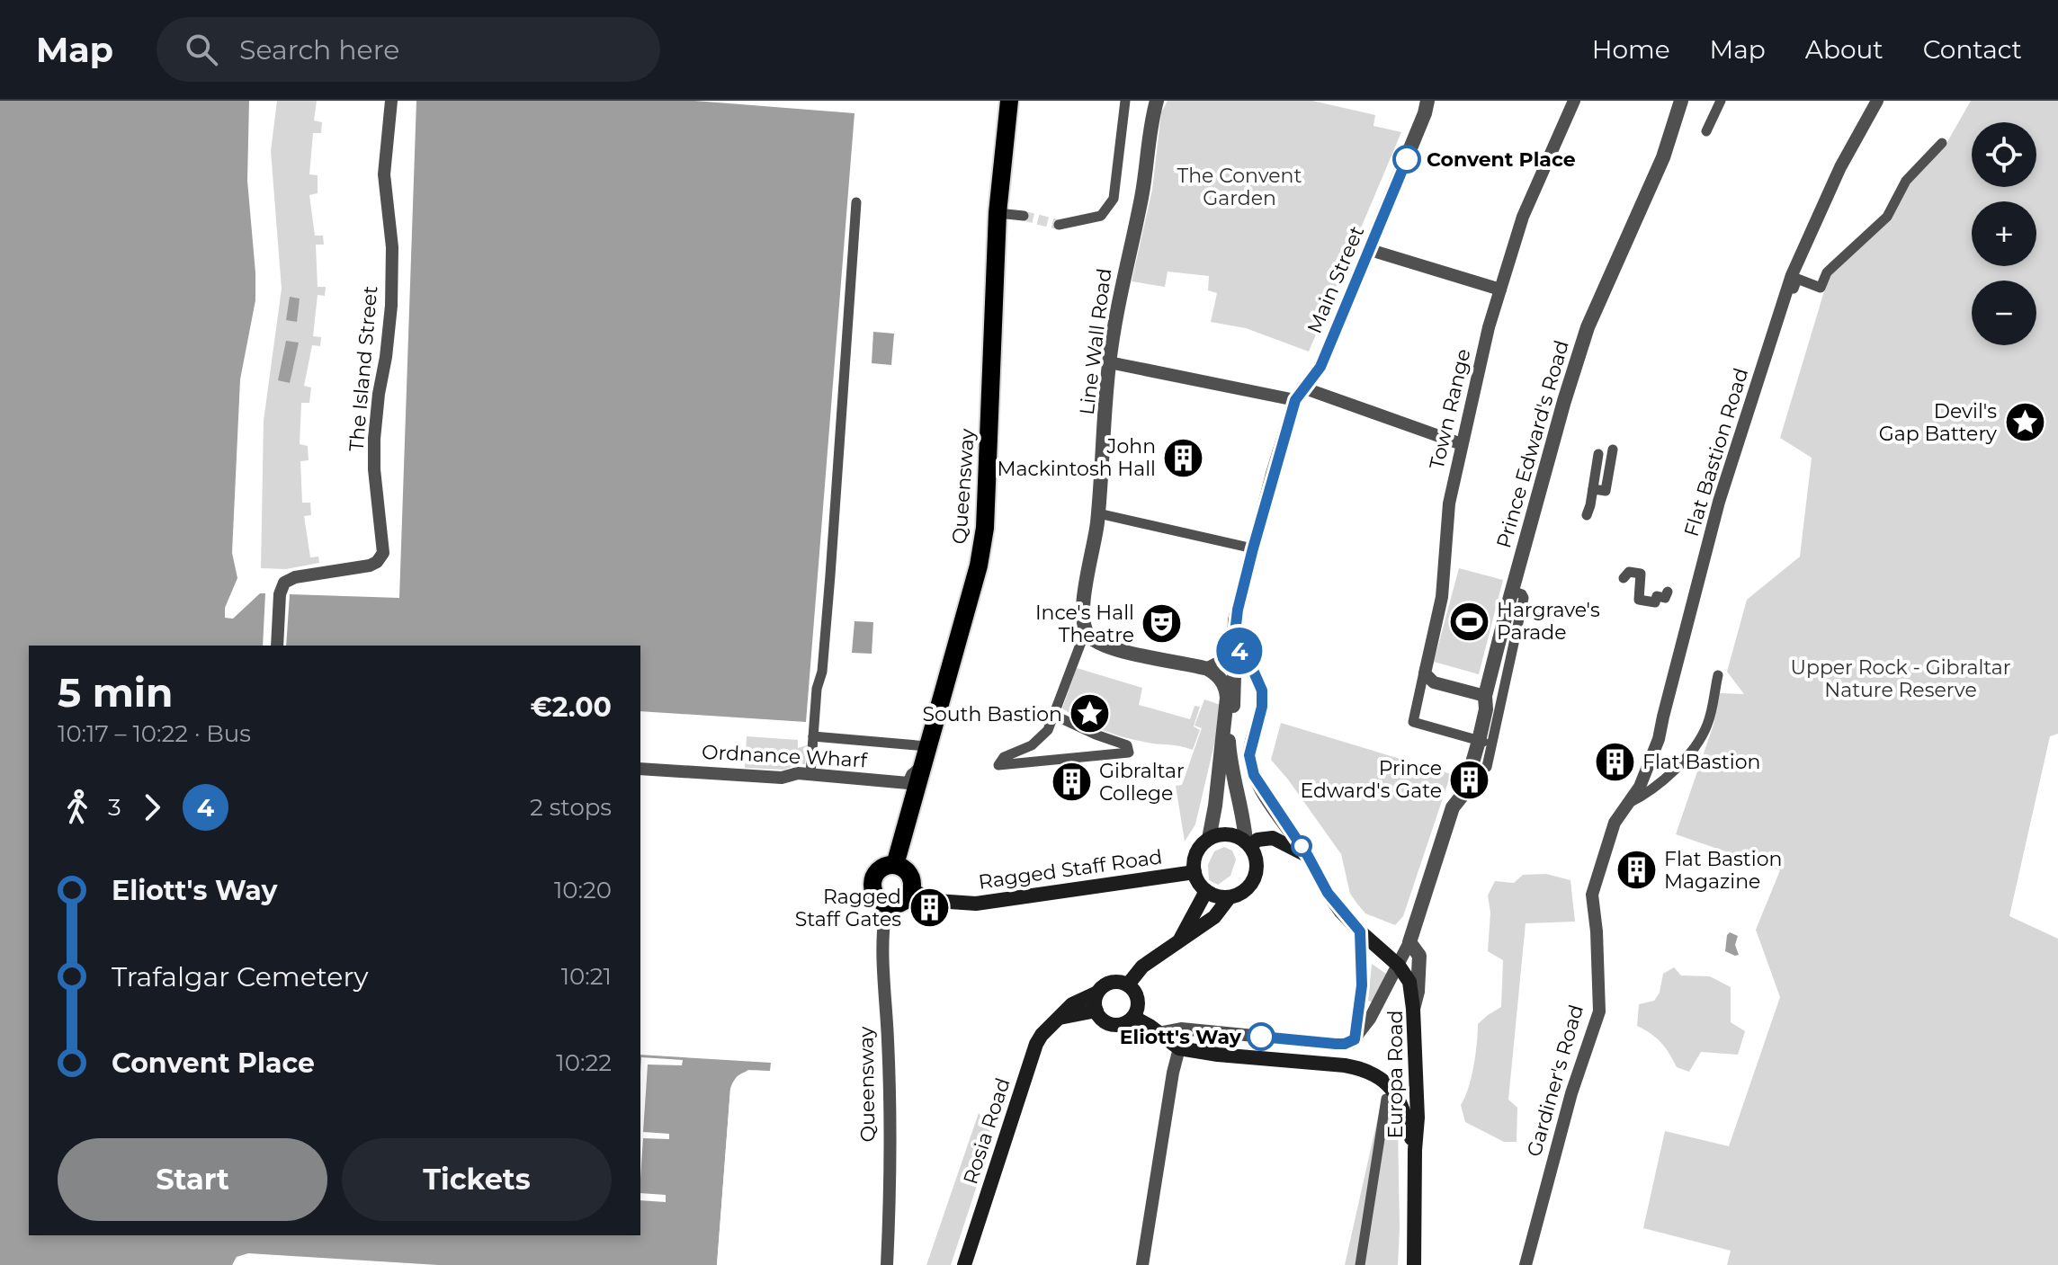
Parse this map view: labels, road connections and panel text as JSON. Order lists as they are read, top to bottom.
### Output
{
  "streets": {
    "main road": [
      "Queensway",
      "Ragged Staff Road",
      "Europa Road",
      "Rosia Road"
    ],
    "street": [
      "Main Street",
      "Line Wall Road",
      "The Island Street",
      "Town Range",
      "Prince Edward's Road",
      "Flat Bastion Road",
      "Ordnance Wharf",
      "Gardiner's Road"
    ]
  },
  "crossings": [
    ["Main Street", "Ragged Staff Road"],
    ["Prince Edward's Road", "Europa Road"],
    ["Flat Bastion Road", "Gardiner's Road"],
    ["Queensway", "Ordnance Wharf"],
    ["Queensway", "Ragged Staff Road"]
  ],
  "parks": ["The Convent Garden", "Upper Rock - Gibraltar Nature Reserve"],
  "places": {
    "other": ["Convent Place", "Eliott's Way"],
    "place": ["Devil's Gap Battery", "South Bastion"],
    "building": [
      "John Mackintosh Hall",
      "Flat Bastion",
      "Prince Edward's Gate",
      "Gibraltar College",
      "Flat Bastion Magazine",
      "Ragged Staff Gates"
    ],
    "sports": ["Hargrave's Parade"],
    "theatre": ["Ince's Hall Theatre"]
  },
  "lines": ["bus line 4"],
  "page": {
    "header": "Map",
    "search": "Search here",
    "nav": [
      "Home",
      "Map",
      "About",
      "Contact"
    ],
    "on_map": "4",
    "map_buttons": ["+", "−"],
    "heading": ["5 min", "10:17 – 10:22 · Bus", "€2.00"],
    "legs": ["3", "4", "2 stops"],
    "list": [
      {
        "name": "Eliott's Way",
        "value": "10:20"
      },
      {
        "name": "Trafalgar Cemetery",
        "value": "10:21"
      },
      {
        "name": "Convent Place",
        "value": "10:22"
      }
    ],
    "buttons": ["Start", "Tickets"]
  }
}
